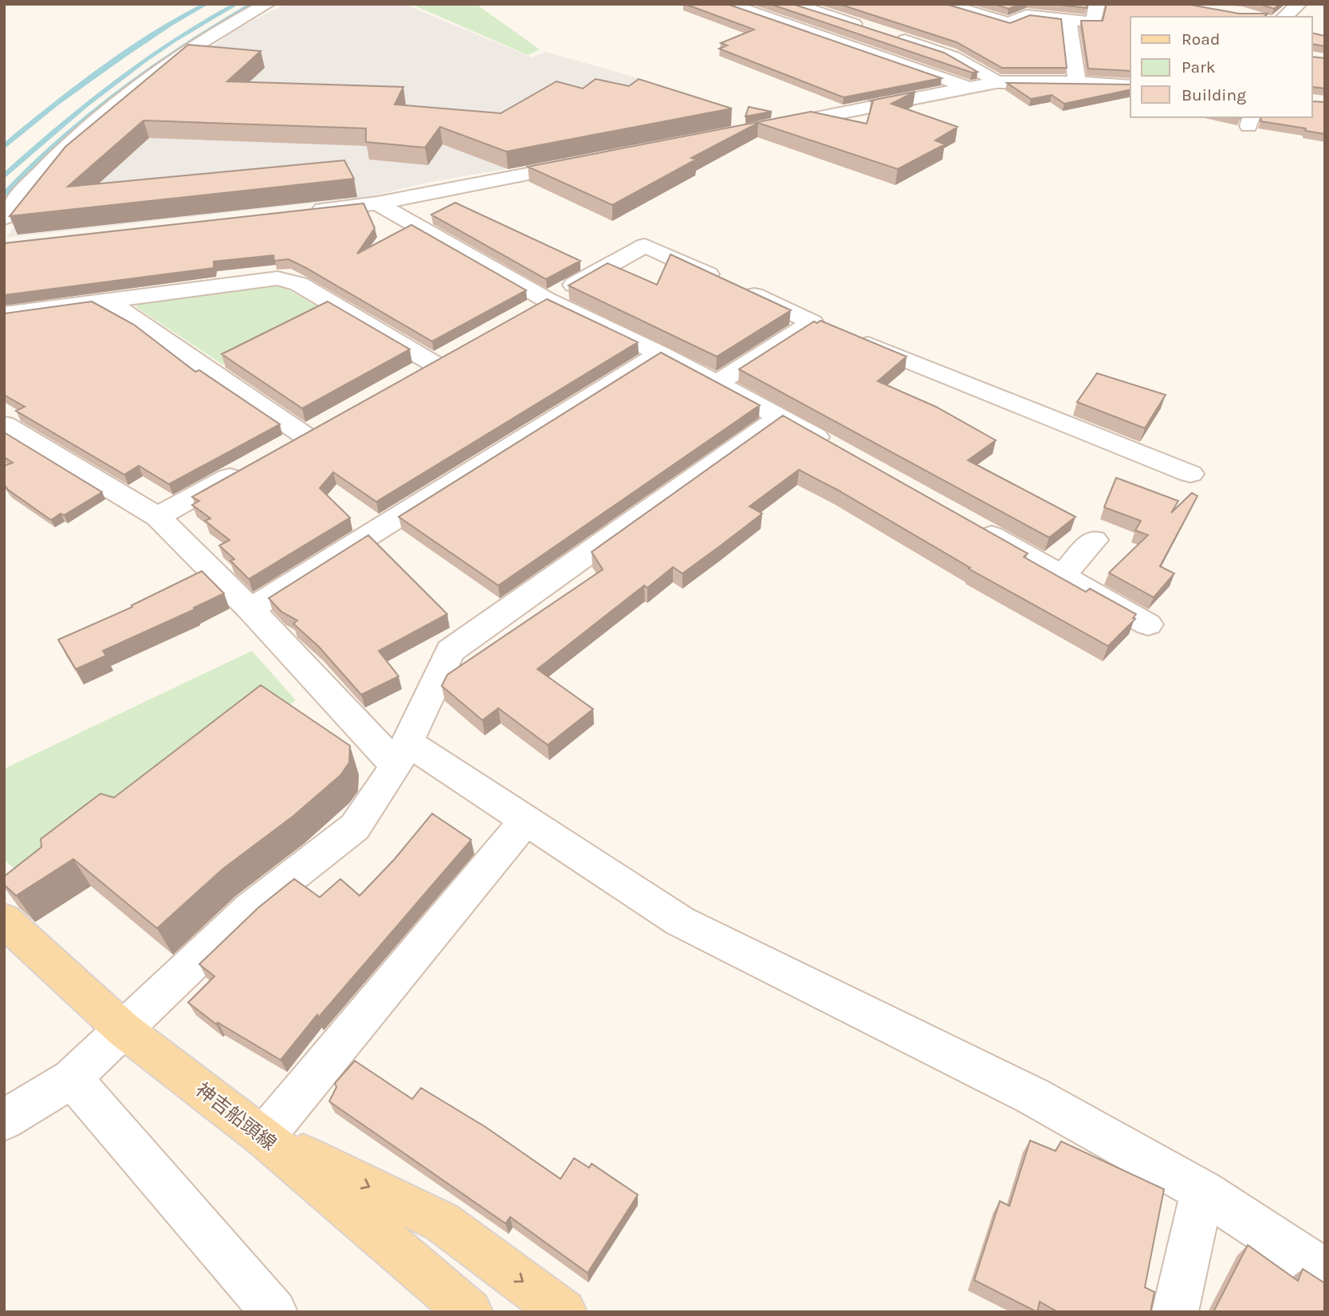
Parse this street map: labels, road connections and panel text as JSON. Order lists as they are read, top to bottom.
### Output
{
  "streets": {
    "main road": ["神吉船頭線"]
  },
  "legend": ["Road", "Park", "Building"]
}
